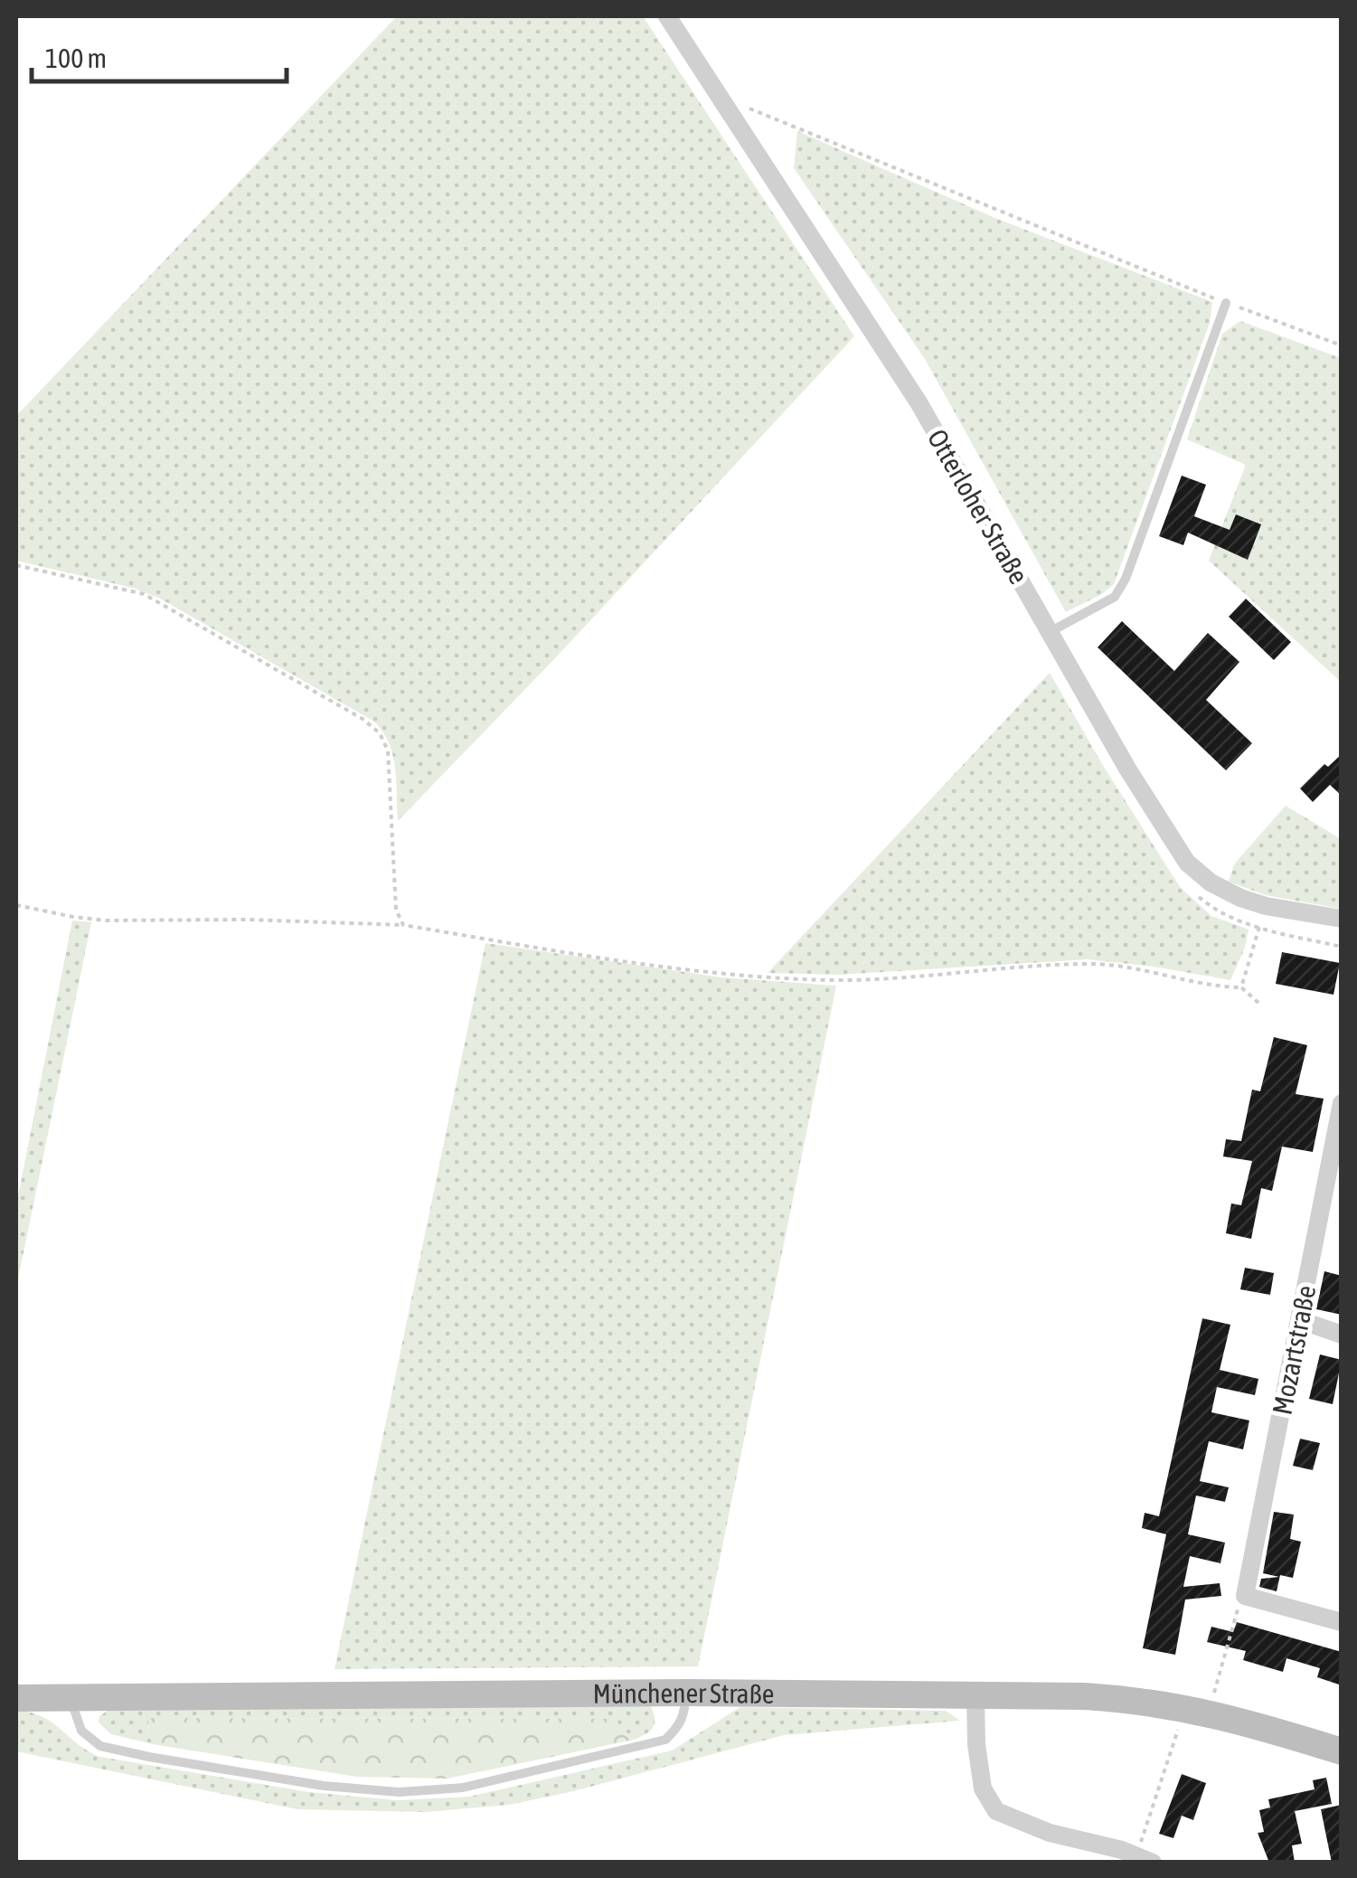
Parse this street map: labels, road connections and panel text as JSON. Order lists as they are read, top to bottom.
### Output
{
  "streets": {
    "main road": ["Münchener Straße"],
    "street": ["Otterloher Straße", "Mozartstraße"]
  },
  "scale_bar": "100 m"
}
